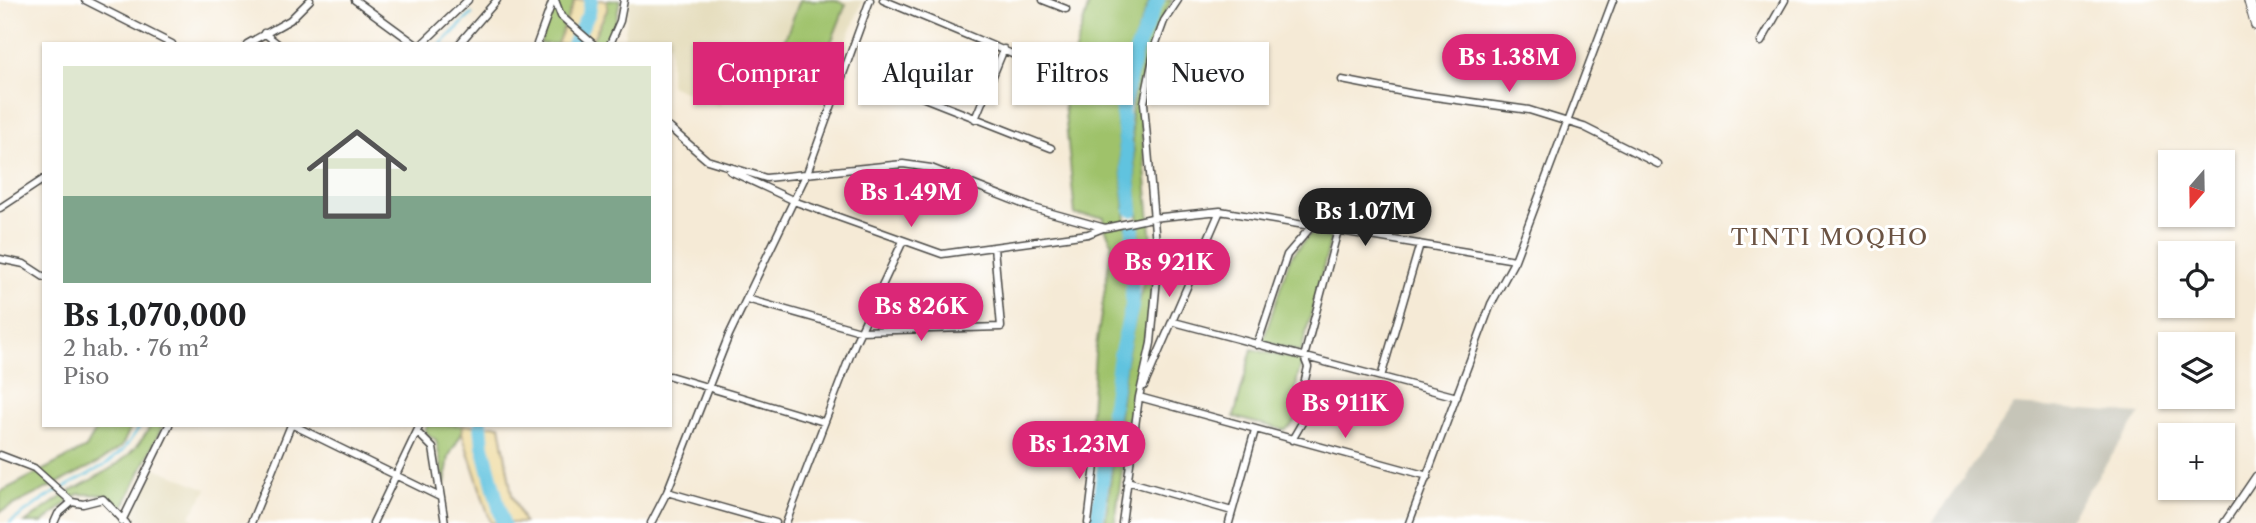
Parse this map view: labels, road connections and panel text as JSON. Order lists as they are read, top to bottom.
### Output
{
  "districts": ["TINTI MOQHO"],
  "north": "bottom",
  "page": {
    "price": [
      "Bs 1.38M",
      "Bs 1.49M",
      "Bs 1.07M",
      "Bs 921K",
      "Bs 826K",
      "Bs 911K",
      "Bs 1.23M"
    ],
    "chip": [
      "Comprar",
      "Alquilar",
      "Filtros",
      "Nuevo"
    ],
    "list": [
      {
        "name": "Bs 1,070,000",
        "note": "2 hab. · 76 m² · Piso"
      }
    ],
    "map_buttons": "+"
  }
}
